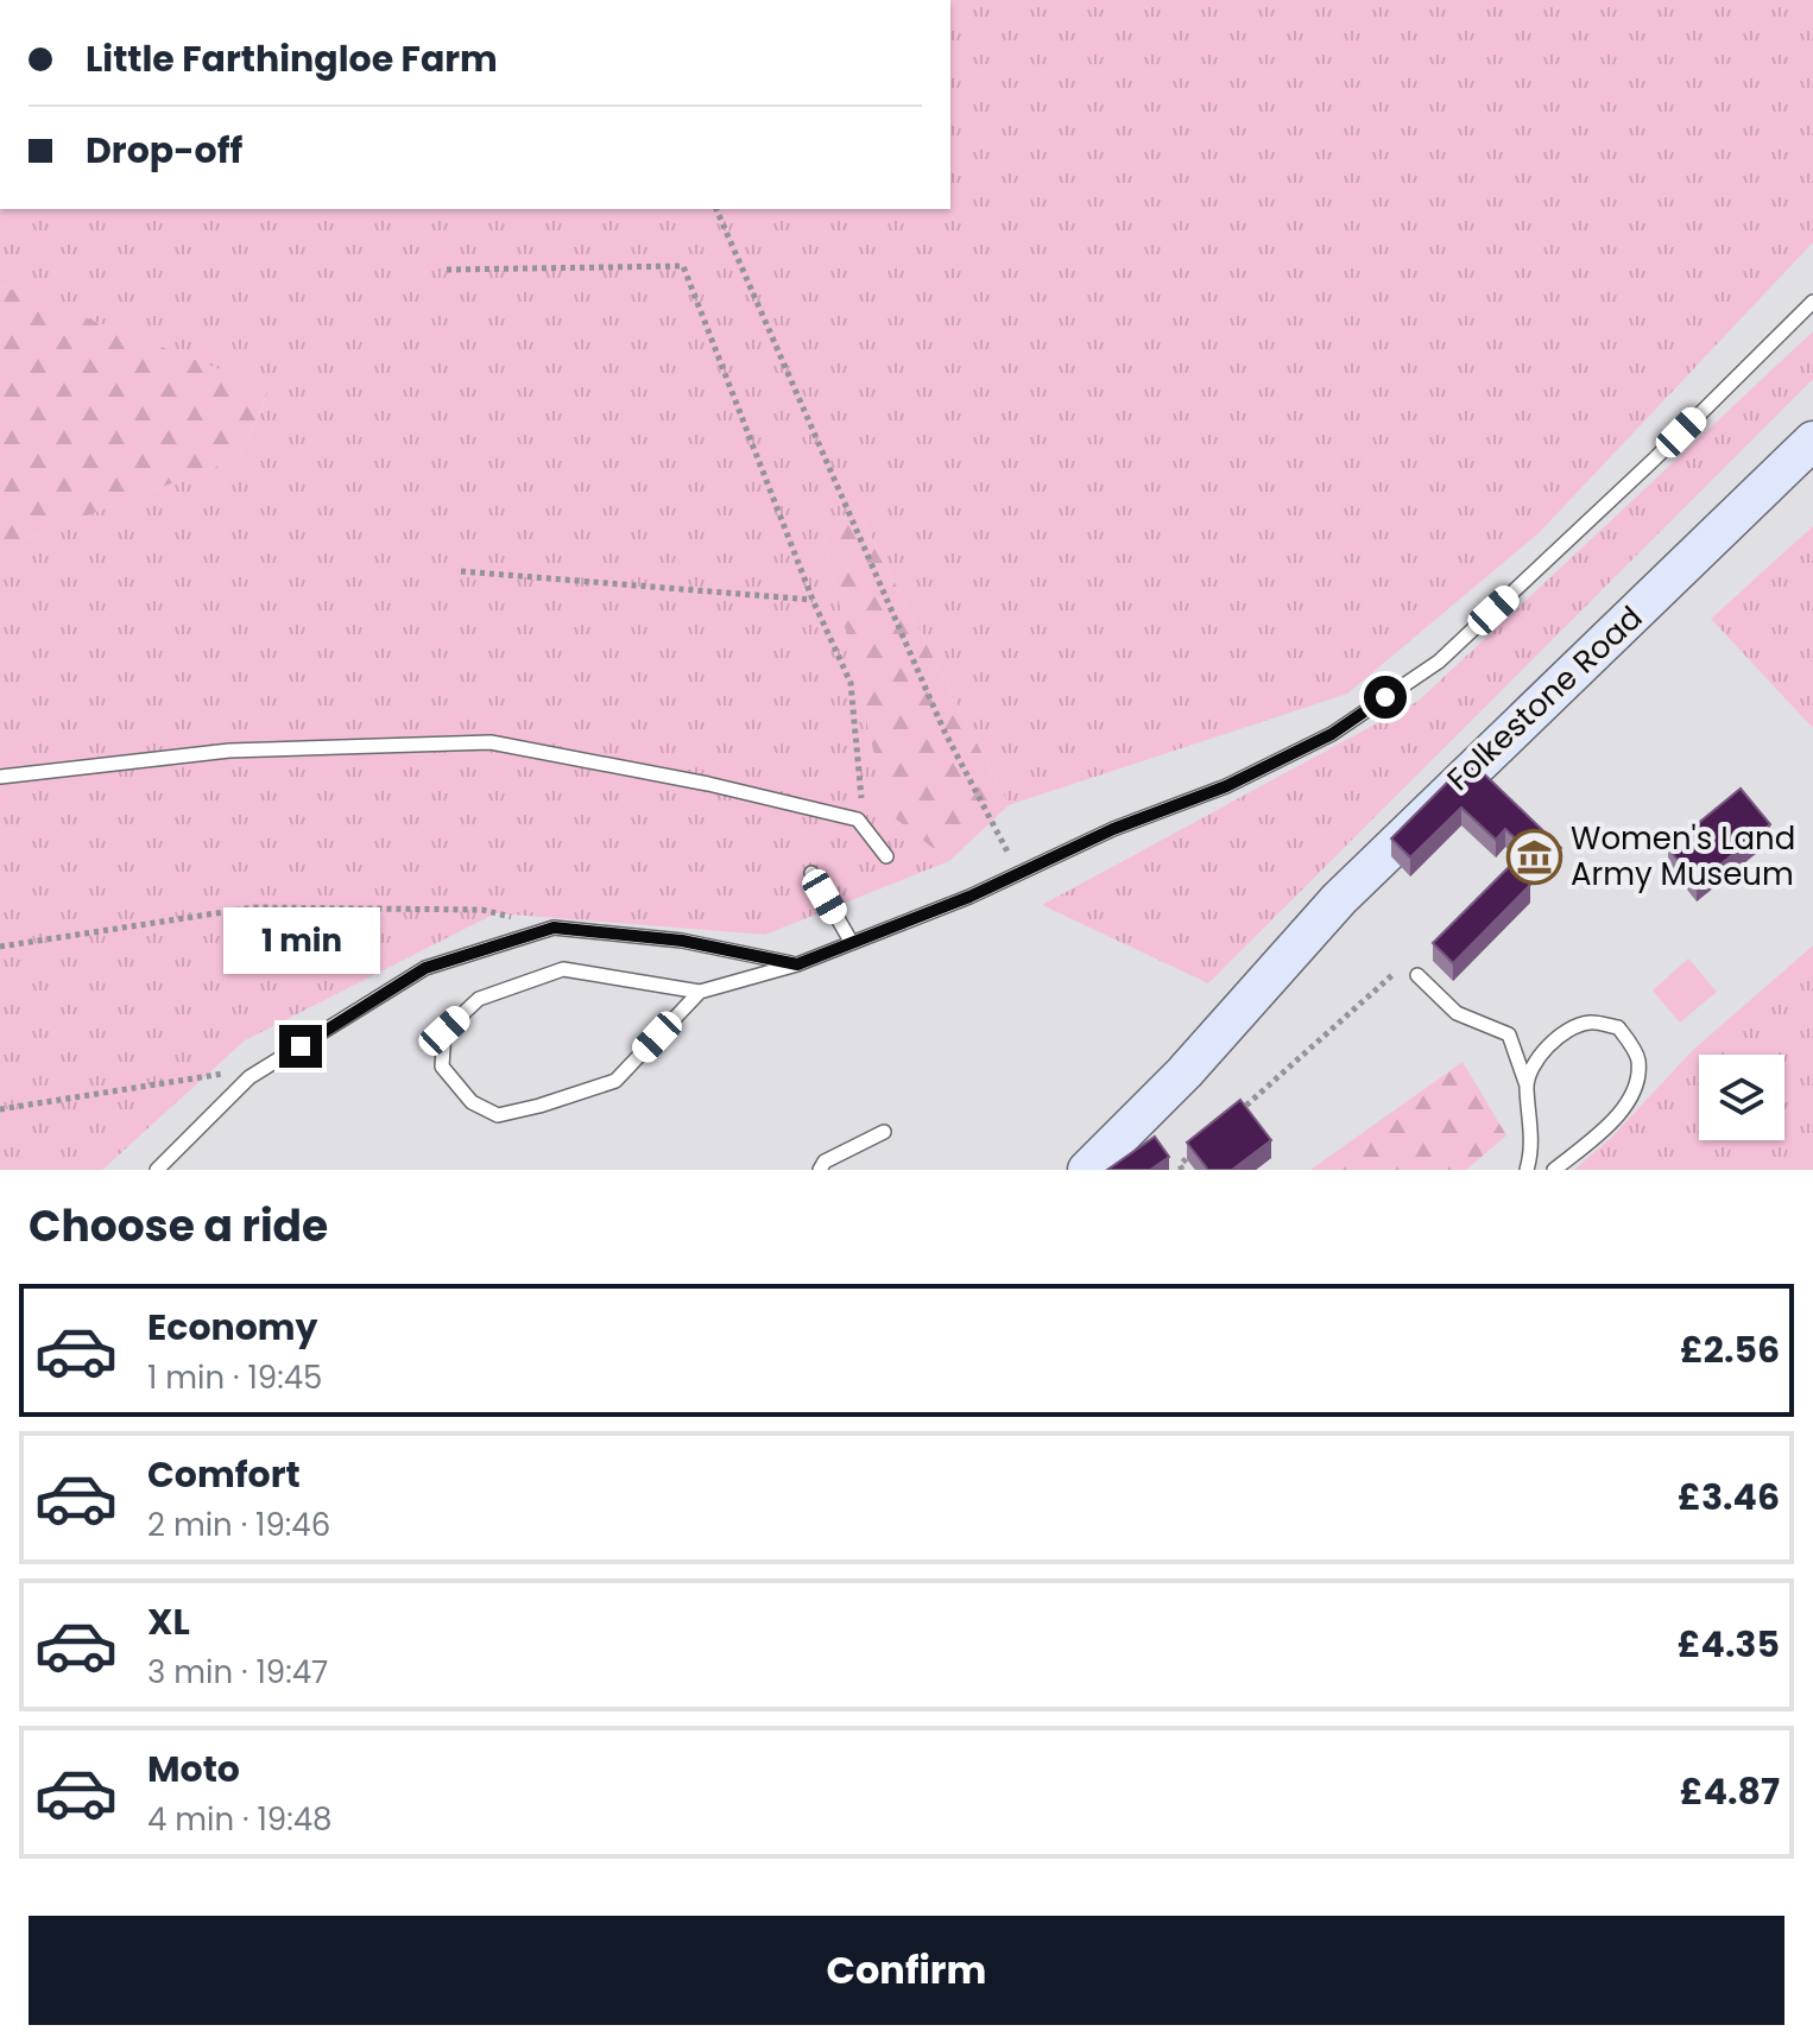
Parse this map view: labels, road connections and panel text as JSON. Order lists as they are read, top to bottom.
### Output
{
  "streets": {
    "main road": ["Folkestone Road"]
  },
  "places": {
    "museum": ["Women's Land Army Museum"]
  },
  "page": {
    "banner": ["Little Farthingloe Farm", "Drop-off"],
    "bubble": "1 min",
    "heading": "Choose a ride",
    "list": [
      {
        "name": "Economy",
        "note": "1 min · 19:45",
        "value": "£2.56"
      },
      {
        "name": "Comfort",
        "note": "2 min · 19:46",
        "value": "£3.46"
      },
      {
        "name": "XL",
        "note": "3 min · 19:47",
        "value": "£4.35"
      },
      {
        "name": "Moto",
        "note": "4 min · 19:48",
        "value": "£4.87"
      }
    ],
    "buttons": "Confirm"
  }
}
